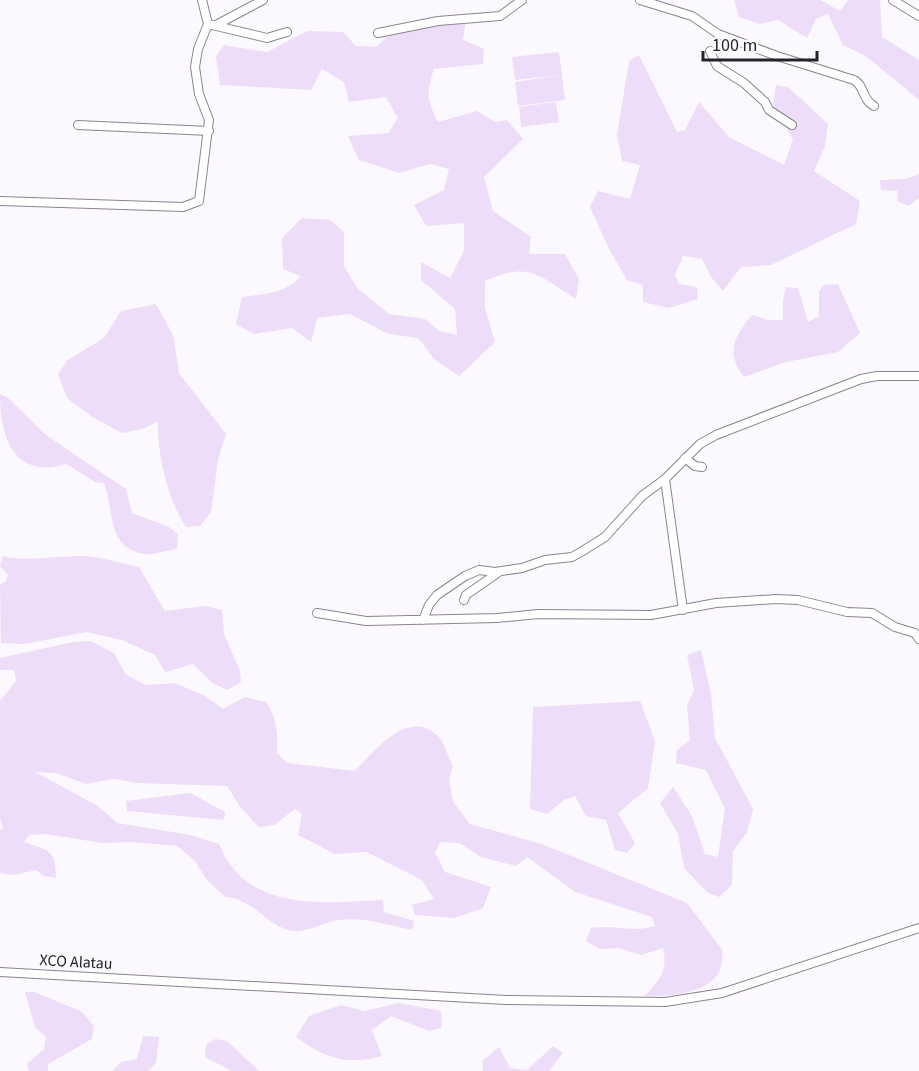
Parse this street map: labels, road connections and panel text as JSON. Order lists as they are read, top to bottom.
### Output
{
  "streets": {
    "street": ["XCO Alatau"]
  },
  "scale_bar": "100 m"
}
